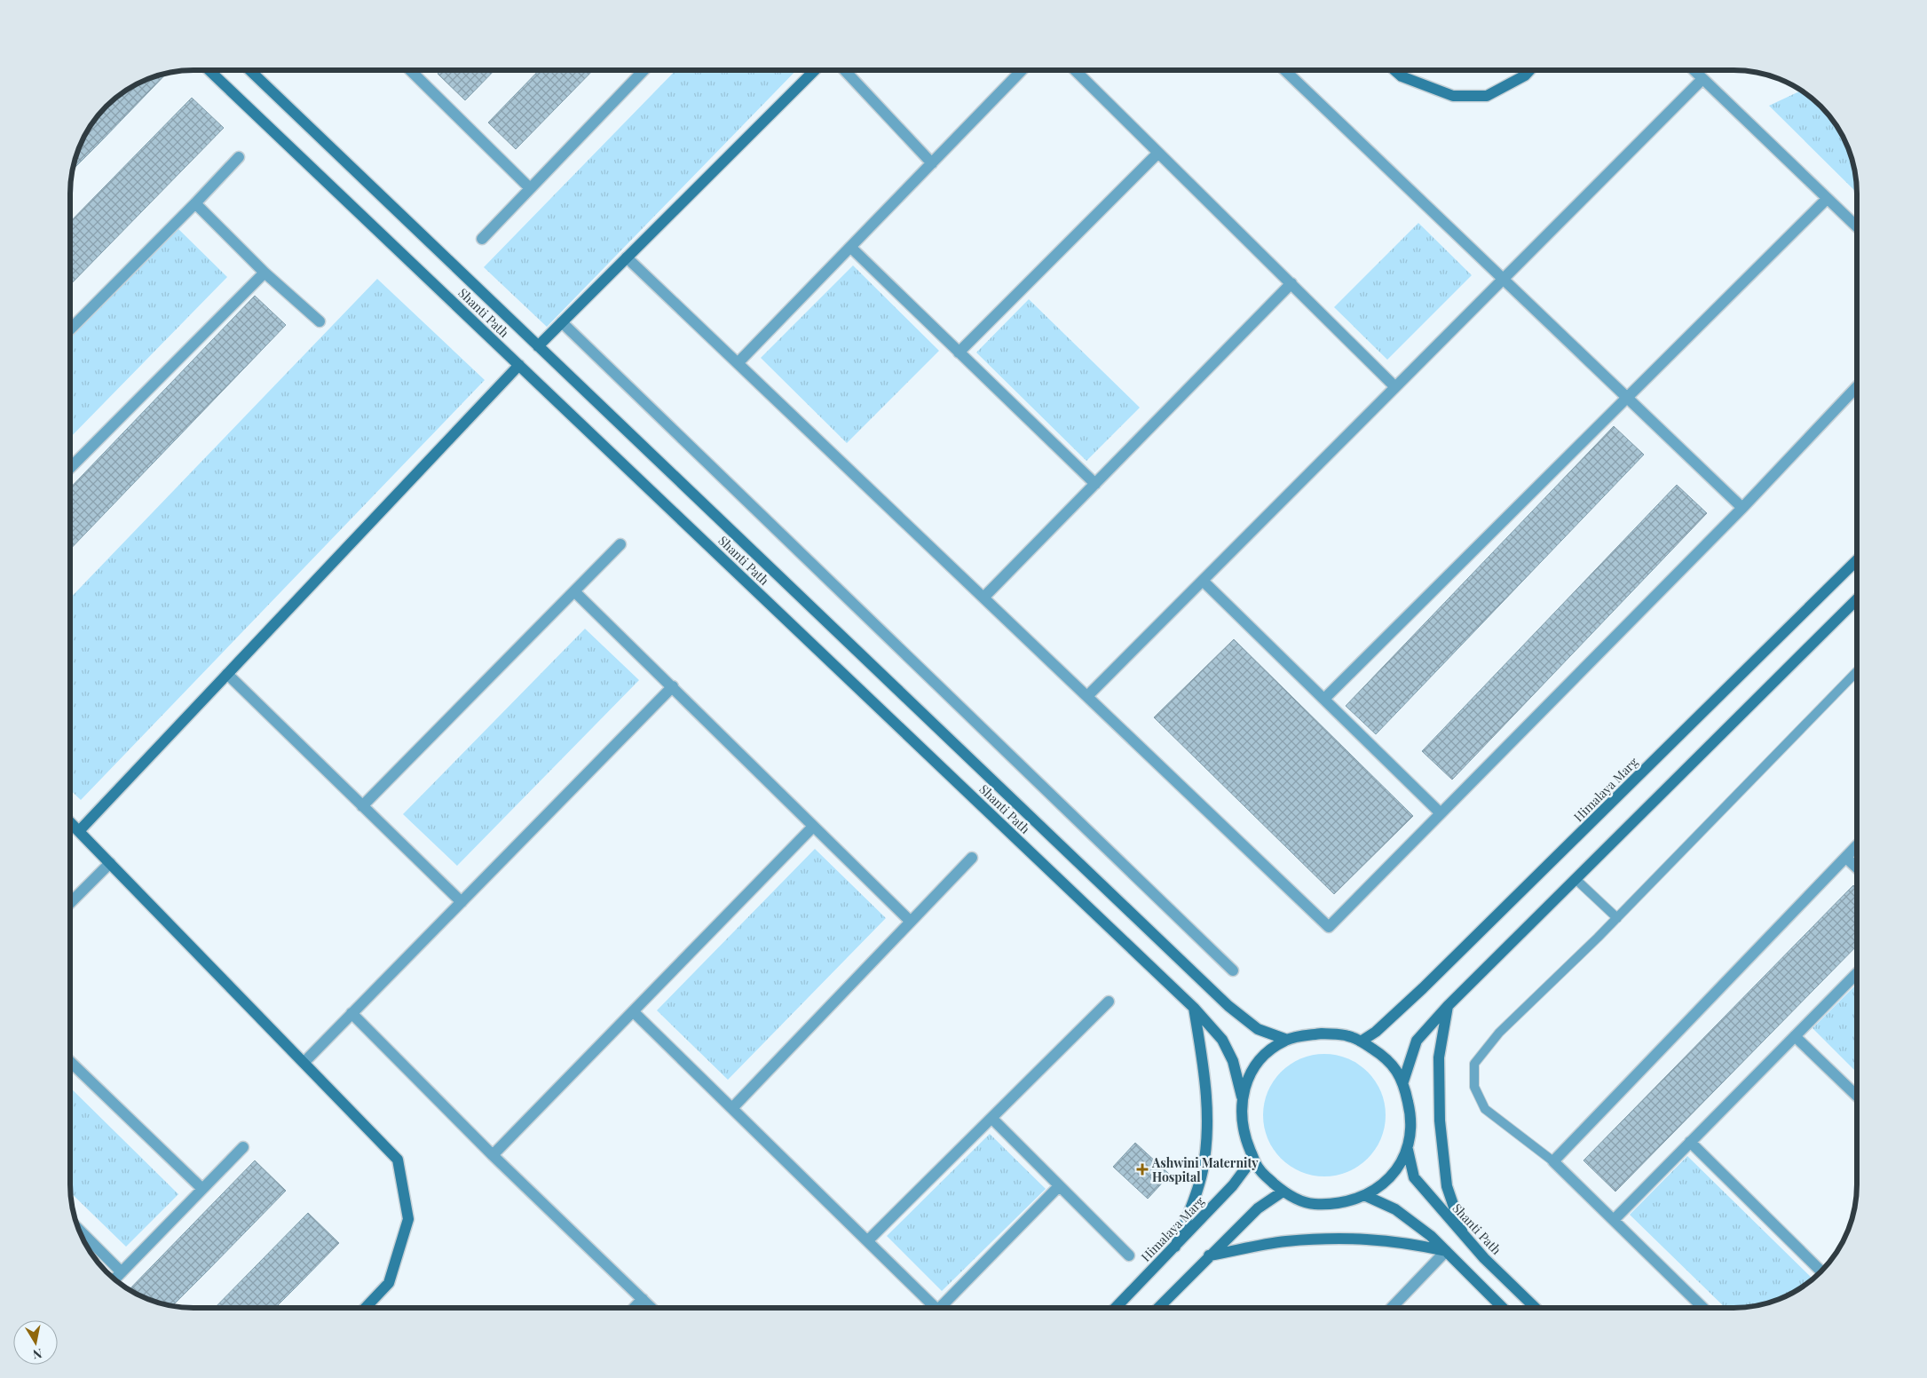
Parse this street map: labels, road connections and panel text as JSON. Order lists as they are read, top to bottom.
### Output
{
  "streets": {
    "main road": ["Shanti Path", "Himalaya Marg"]
  },
  "places": {
    "health": ["Ashwini Maternity Hospital"]
  },
  "north": "bottom"
}
